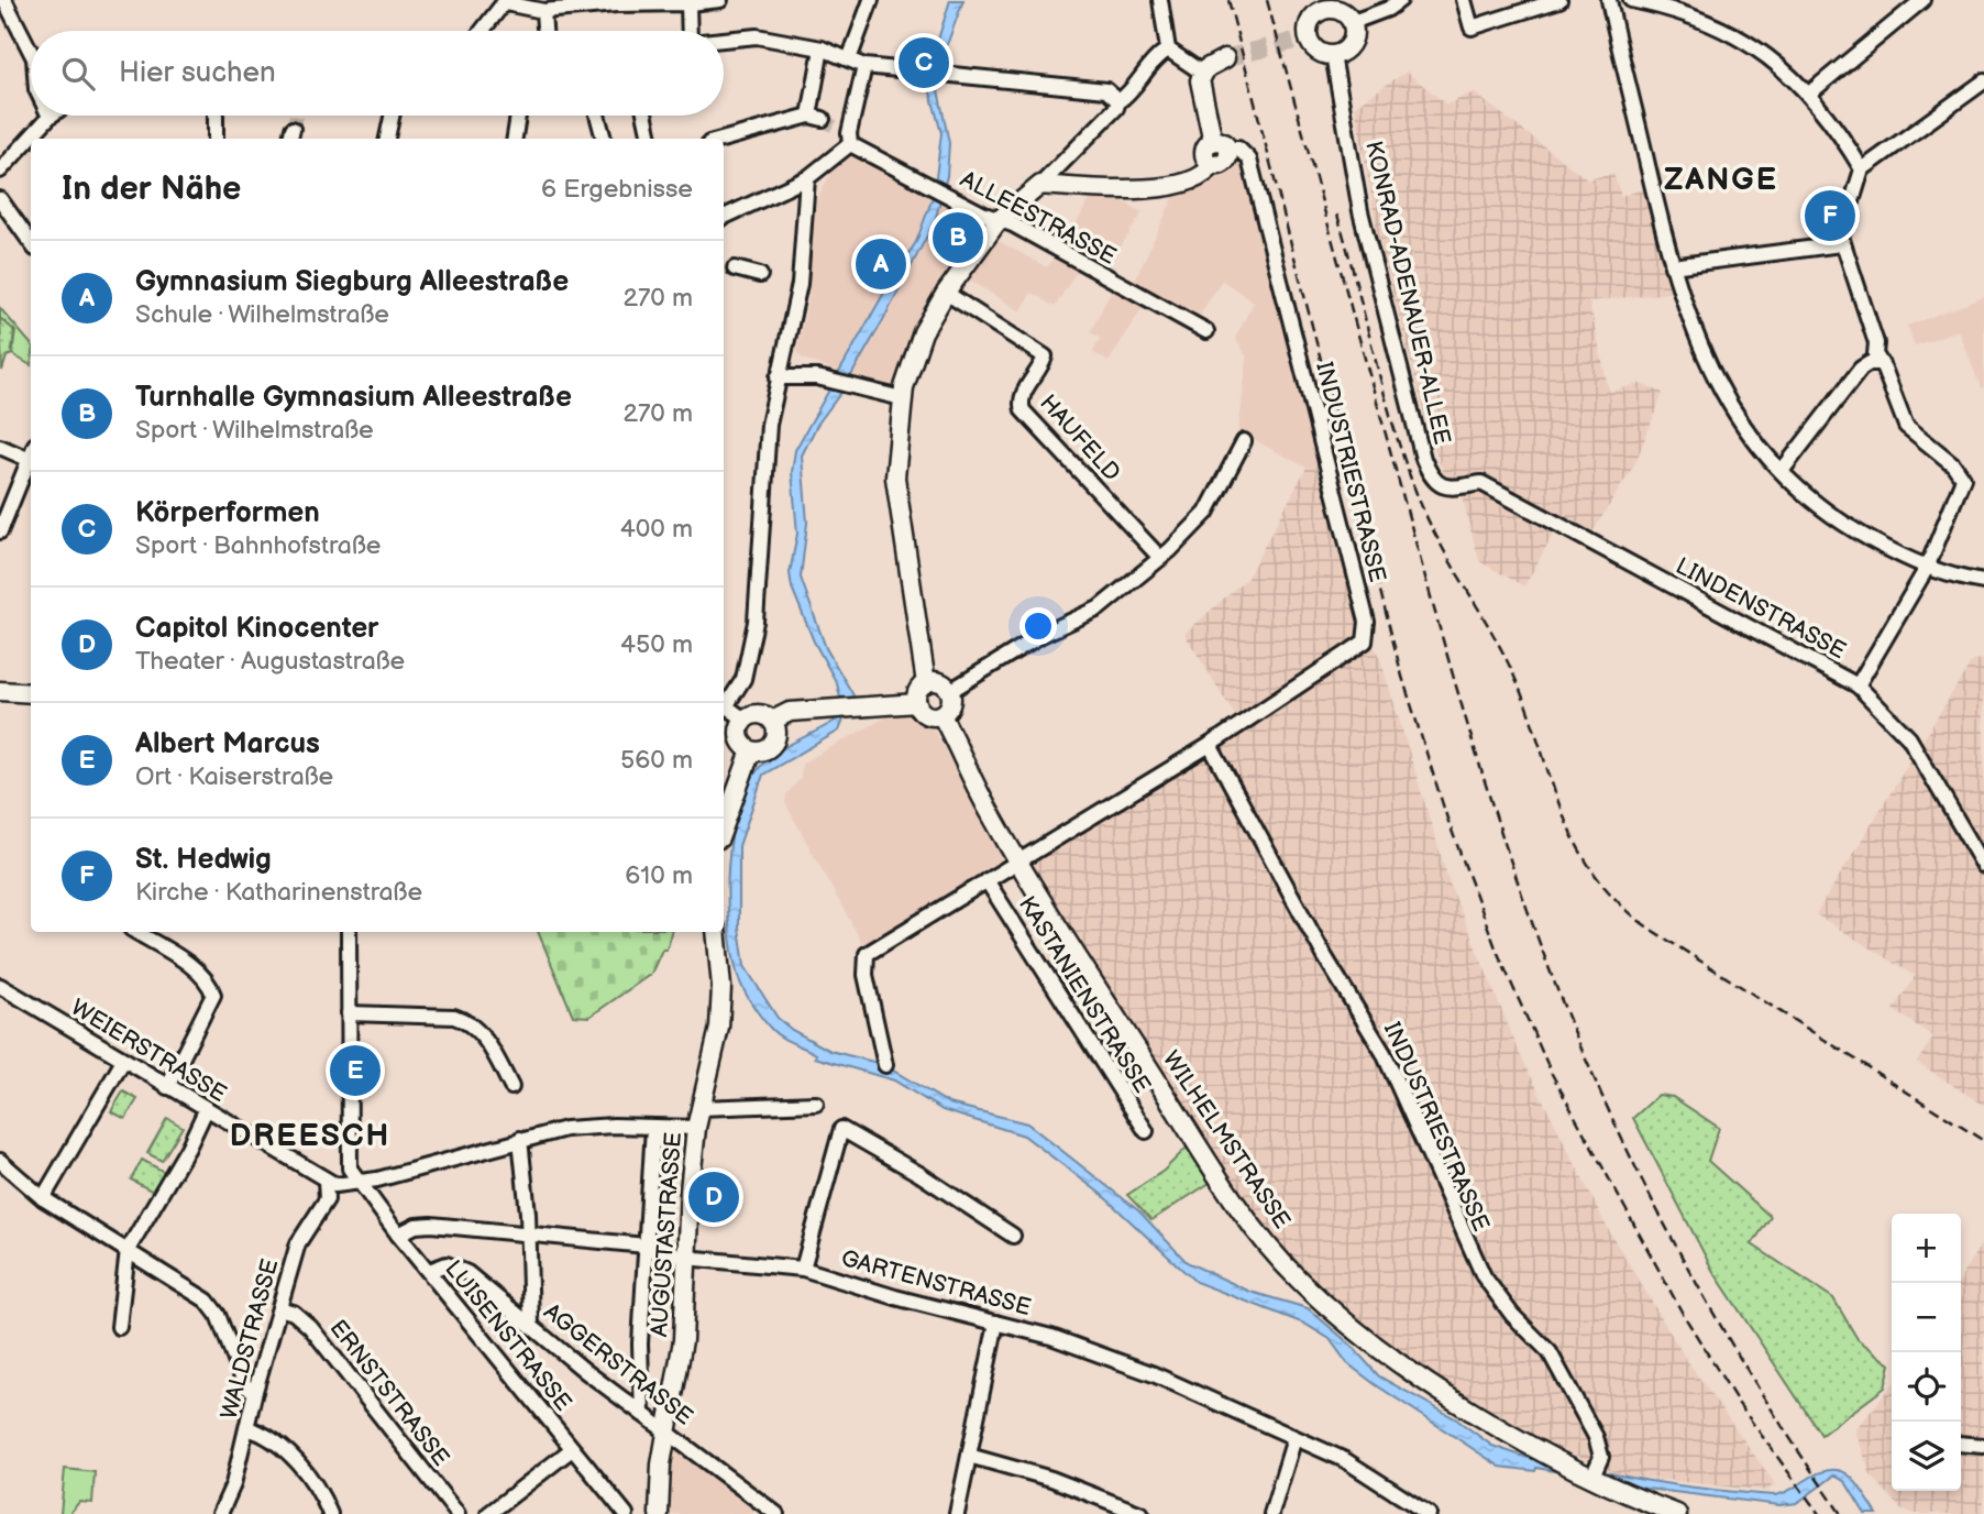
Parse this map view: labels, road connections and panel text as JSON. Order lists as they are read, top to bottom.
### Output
{
  "streets": {
    "main road": ["WILHELMSTRASSE", "AUGUSTASTRASSE"],
    "street": [
      "ALLEESTRASSE",
      "KONRAD-ADENAUER-ALLEE",
      "HAUFELD",
      "INDUSTRIESTRASSE",
      "LINDENSTRASSE",
      "KASTANIENSTRASSE",
      "WEIERSTRASSE",
      "GARTENSTRASSE",
      "LUISENSTRASSE",
      "WALDSTRASSE",
      "AGGERSTRASSE",
      "ERNSTSTRASSE"
    ]
  },
  "crossings": [
    ["KONRAD-ADENAUER-ALLEE", "LINDENSTRASSE"],
    ["INDUSTRIESTRASSE", "KASTANIENSTRASSE"],
    ["INDUSTRIESTRASSE", "WILHELMSTRASSE"],
    ["WEIERSTRASSE", "AUGUSTASTRASSE"],
    ["WEIERSTRASSE", "LUISENSTRASSE"],
    ["WEIERSTRASSE", "WALDSTRASSE"],
    ["AUGUSTASTRASSE", "GARTENSTRASSE"],
    ["AUGUSTASTRASSE", "AGGERSTRASSE"],
    ["GARTENSTRASSE", "LUISENSTRASSE"],
    ["LUISENSTRASSE", "AGGERSTRASSE"],
    ["WALDSTRASSE", "ERNSTSTRASSE"]
  ],
  "districts": ["ZANGE", "DREESCH"],
  "page": {
    "search": "Hier suchen",
    "pins": [
      "C",
      "F",
      "B",
      "A",
      "E",
      "D"
    ],
    "heading": ["In der Nähe", "6 Ergebnisse"],
    "list": [
      {
        "mark": "A",
        "name": "Gymnasium Siegburg Alleestraße",
        "note": "Schule · Wilhelmstraße",
        "value": "270 m"
      },
      {
        "mark": "B",
        "name": "Turnhalle Gymnasium Alleestraße",
        "note": "Sport · Wilhelmstraße",
        "value": "270 m"
      },
      {
        "mark": "C",
        "name": "Körperformen",
        "note": "Sport · Bahnhofstraße",
        "value": "400 m"
      },
      {
        "mark": "D",
        "name": "Capitol Kinocenter",
        "note": "Theater · Augustastraße",
        "value": "450 m"
      },
      {
        "mark": "E",
        "name": "Albert Marcus",
        "note": "Ort · Kaiserstraße",
        "value": "560 m"
      },
      {
        "mark": "F",
        "name": "St. Hedwig",
        "note": "Kirche · Katharinenstraße",
        "value": "610 m"
      }
    ],
    "map_buttons": ["+", "−"]
  }
}
